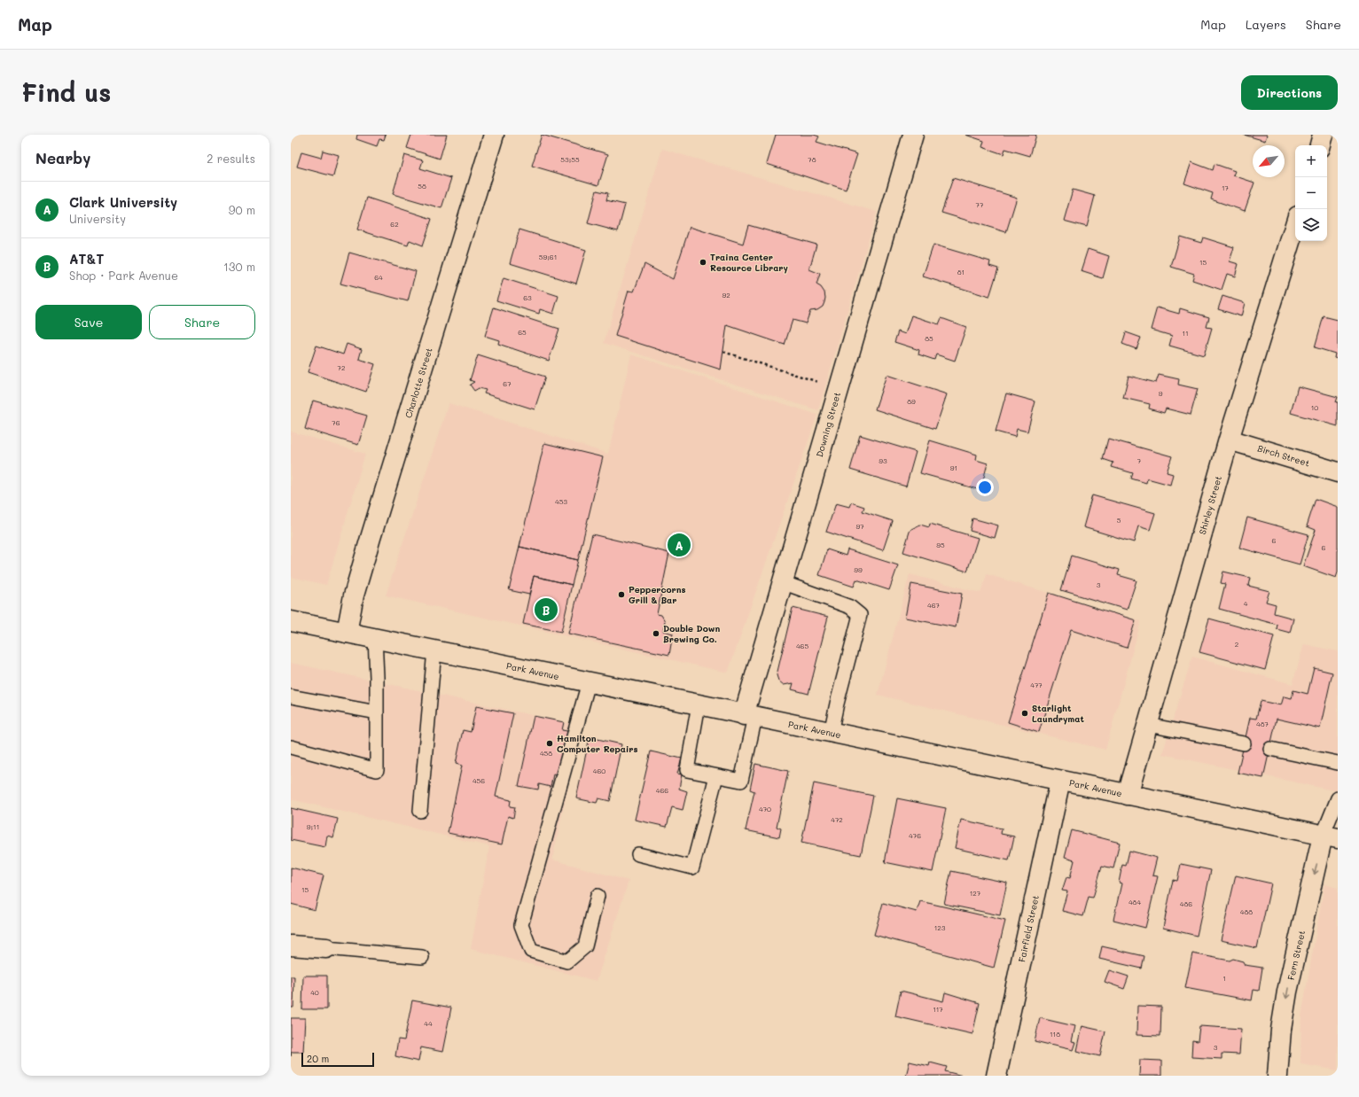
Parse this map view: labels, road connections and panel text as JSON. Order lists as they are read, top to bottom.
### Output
{
  "streets": {
    "main road": [
      "Charlotte Street",
      "Downing Street",
      "Birch Street",
      "Shirley Street",
      "Park Avenue",
      "Fairfield Street",
      "Fern Street"
    ]
  },
  "crossings": [
    ["Charlotte Street", "Park Avenue"],
    ["Downing Street", "Park Avenue"],
    ["Birch Street", "Shirley Street"],
    ["Shirley Street", "Park Avenue"],
    ["Park Avenue", "Fairfield Street"],
    ["Park Avenue", "Fern Street"]
  ],
  "one_way": ["Fern Street"],
  "places": [
    "Traina Center Resource Library",
    "Peppercorns Grill & Bar",
    "Double Down Brewing Co.",
    "Starlight Laundrymat",
    "Hamilton Computer Repairs"
  ],
  "house_numbers": [
    "53;55",
    "78",
    "58",
    "17",
    "77",
    "62",
    "59;61",
    "15",
    "81",
    "64",
    "92",
    "63",
    "65",
    "11",
    "85",
    "72",
    "67",
    "9",
    "89",
    "10",
    "76",
    "93",
    "7",
    "91",
    "453",
    "5",
    "97",
    "6",
    "95",
    "6",
    "99",
    "3",
    "4",
    "467",
    "2",
    "465",
    "477",
    "487",
    "458",
    "460",
    "456",
    "466",
    "470",
    "472",
    "9;11",
    "476",
    "15",
    "127",
    "484",
    "486",
    "488",
    "123",
    "1",
    "40",
    "117",
    "44",
    "118",
    "3"
  ],
  "scale_bar": "20 m",
  "north": "bottom left",
  "page": {
    "header": "Map",
    "nav": ["Map", "Layers", "Share"],
    "buttons": [
      "Directions",
      ["Save", "Share"]
    ],
    "title": "Find us",
    "heading": ["Nearby", "2 results"],
    "map_buttons": ["+", "−"],
    "list": [
      {
        "mark": "A",
        "name": "Clark University",
        "note": "University",
        "value": "90 m"
      },
      {
        "mark": "B",
        "name": "AT&T",
        "note": "Shop · Park Avenue",
        "value": "130 m"
      }
    ],
    "pins": ["A", "B"],
    "scale": "20 m"
  }
}
